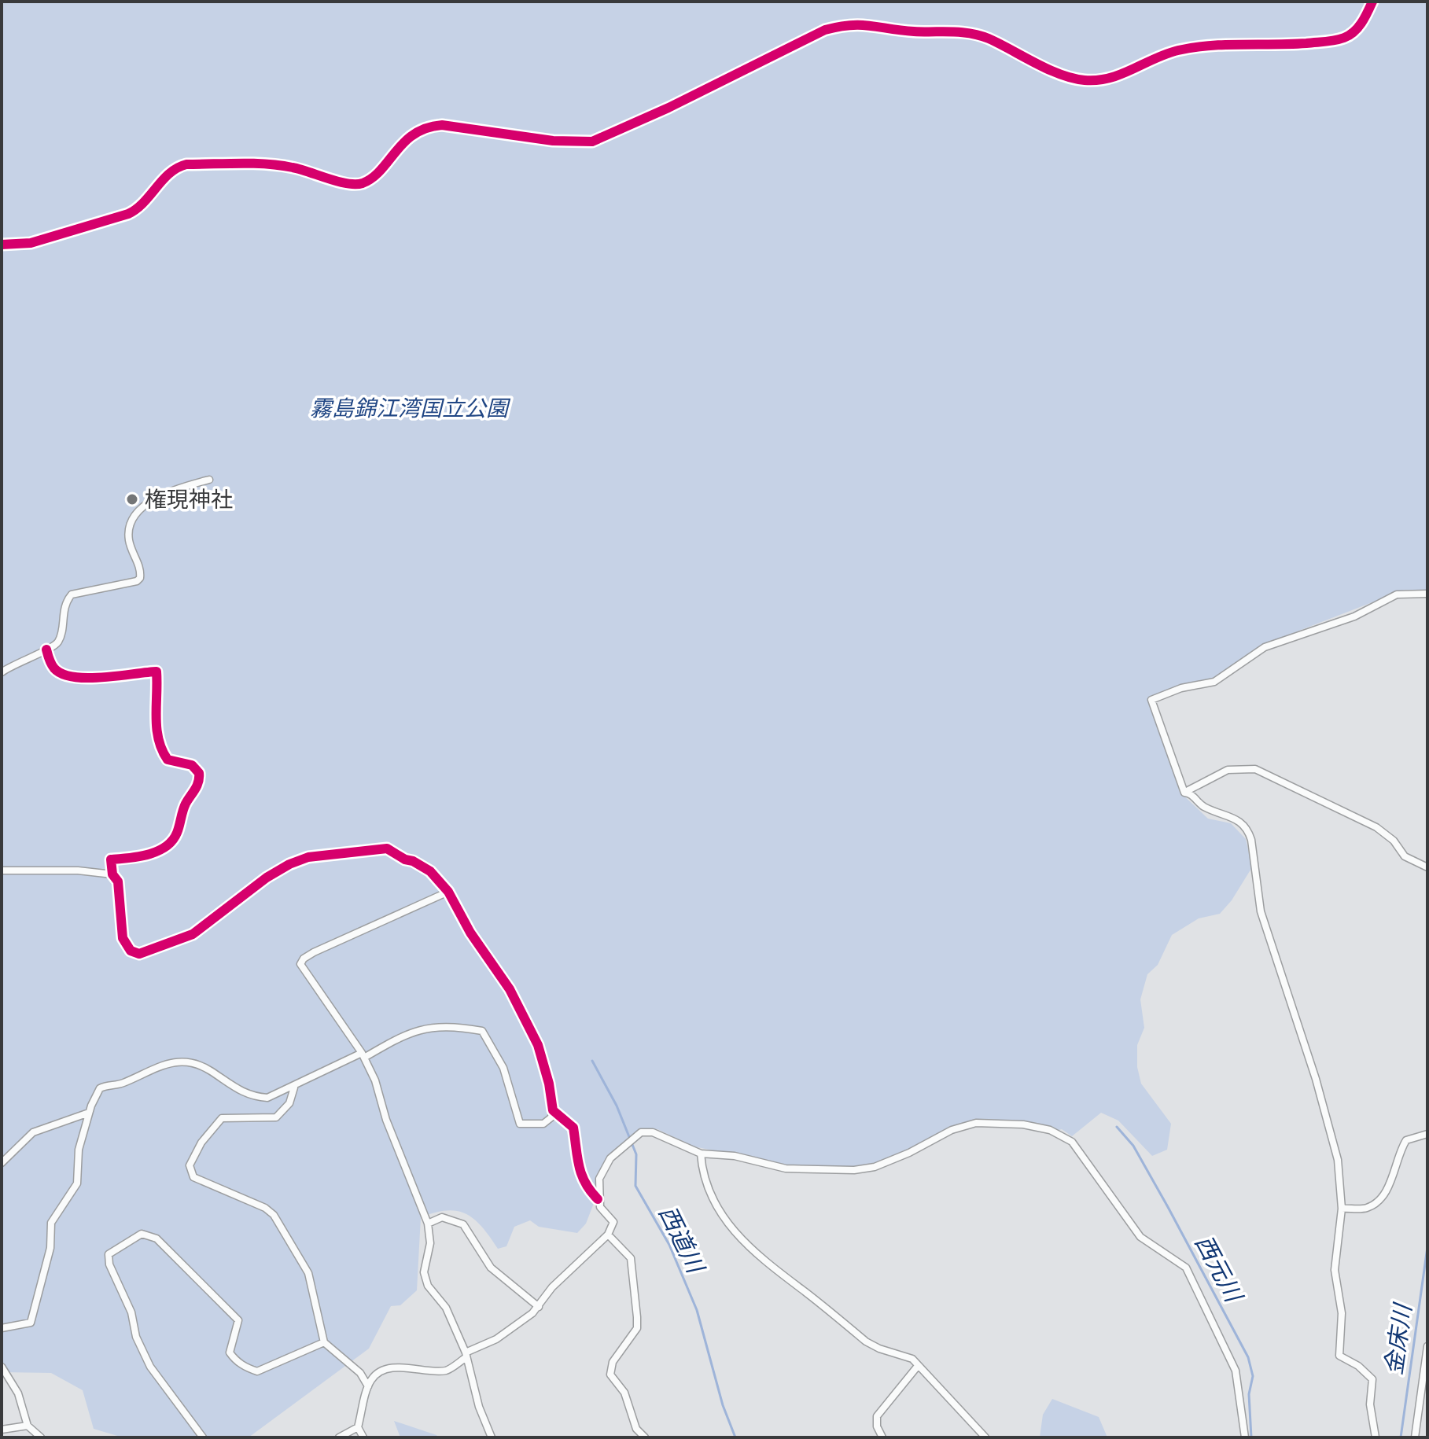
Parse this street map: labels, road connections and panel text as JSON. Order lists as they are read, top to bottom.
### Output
{
  "water": ["西道川", "西元川", "金床川"],
  "parks": ["霧島錦江湾国立公園"],
  "places": ["権現神社"]
}
